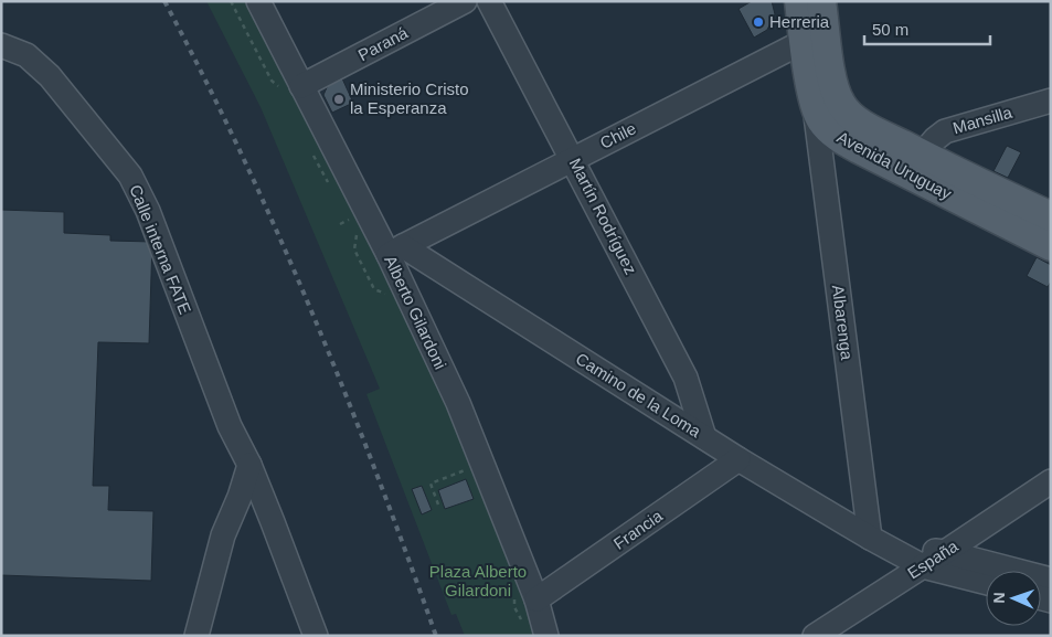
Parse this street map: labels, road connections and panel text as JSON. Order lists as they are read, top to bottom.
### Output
{
  "streets": {
    "main road": ["Avenida Uruguay"],
    "street": [
      "Paraná",
      "Mansilla",
      "Chile",
      "Martín Rodríguez",
      "Calle interna FATE",
      "Alberto Gilardoni",
      "Albarenga",
      "Camino de la Loma",
      "Francia",
      "España"
    ]
  },
  "crossings": [
    ["Paraná", "Alberto Gilardoni"],
    ["Mansilla", "Avenida Uruguay"],
    ["Chile", "Avenida Uruguay"],
    ["Chile", "Martín Rodríguez"],
    ["Chile", "Alberto Gilardoni"],
    ["Chile", "Camino de la Loma"],
    ["Avenida Uruguay", "Albarenga"],
    ["Martín Rodríguez", "Camino de la Loma"],
    ["Alberto Gilardoni", "Camino de la Loma"],
    ["Alberto Gilardoni", "Francia"],
    ["Albarenga", "Camino de la Loma"],
    ["Camino de la Loma", "Francia"],
    ["Camino de la Loma", "España"]
  ],
  "parks": ["Plaza Alberto Gilardoni"],
  "places": ["Herreria", "Ministerio Cristo la Esperanza"],
  "scale_bar": "50 m",
  "north": "left"
}
